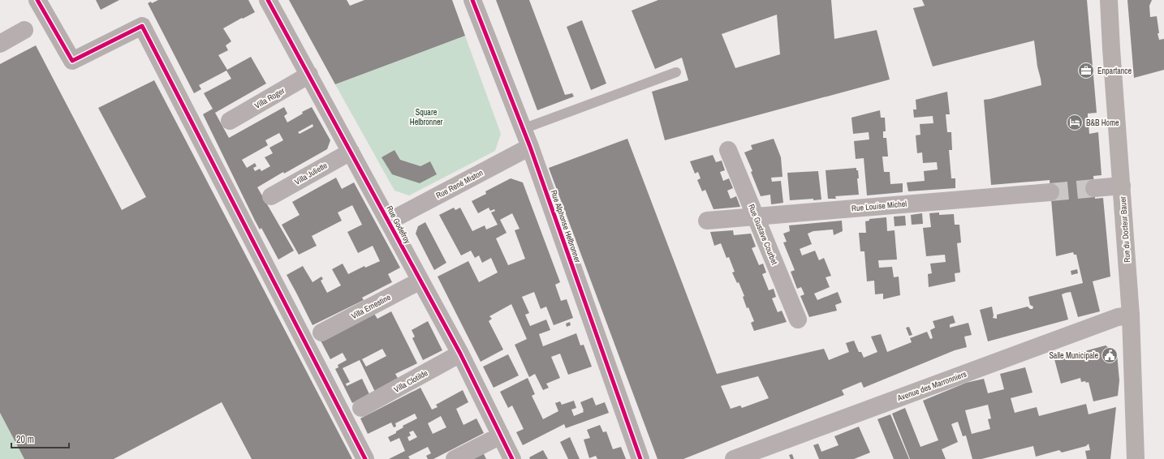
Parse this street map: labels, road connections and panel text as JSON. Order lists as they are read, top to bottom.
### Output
{
  "streets": {
    "main road": ["Rue du Docteur Bauer"],
    "street": [
      "Villa Roger",
      "Villa Juliette",
      "Rue René Miston",
      "Rue Louise Michel",
      "Rue Godefroy",
      "Rue Alphonse Helbronner",
      "Rue Gustave Courbet",
      "Villa Ernestine",
      "Villa Clotilde",
      "Avenue des Marronniers"
    ]
  },
  "crossings": [
    ["Villa Roger", "Rue Godefroy"],
    ["Villa Juliette", "Rue Godefroy"],
    ["Rue René Miston", "Rue Godefroy"],
    ["Rue René Miston", "Rue Alphonse Helbronner"],
    ["Rue Louise Michel", "Rue Gustave Courbet"],
    ["Rue Godefroy", "Villa Ernestine"],
    ["Rue Godefroy", "Villa Clotilde"],
    ["Rue du Docteur Bauer", "Avenue des Marronniers"]
  ],
  "parks": ["Square Helbronner"],
  "places": {
    "office": ["Enpartance"],
    "hotel": ["B&B Home"],
    "public building": ["Salle Municipale"]
  },
  "scale_bar": "20 m"
}
